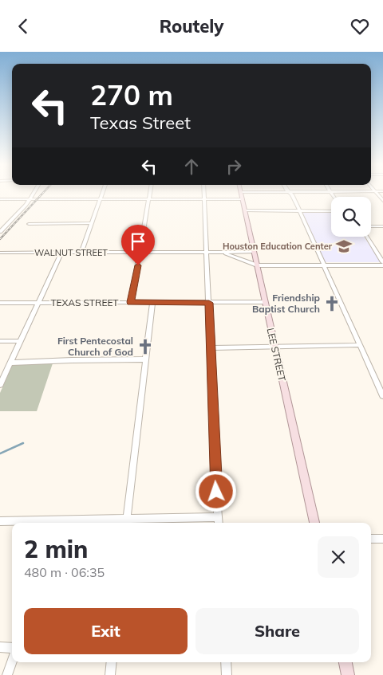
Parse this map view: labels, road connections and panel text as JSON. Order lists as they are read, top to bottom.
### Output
{
  "streets": {
    "main road": ["LEE STREET"],
    "street": ["WALNUT STREET", "TEXAS STREET"]
  },
  "crossings": [
    ["WALNUT STREET", "LEE STREET"],
    ["TEXAS STREET", "LEE STREET"]
  ],
  "places": {
    "school or university": ["Houston Education Center"],
    "church": ["Friendship Baptist Church", "First Pentecostal Church of God"]
  },
  "page": {
    "header": "Routely",
    "turn": ["270 m", "Texas Street"],
    "heading": ["2 min", "480 m · 06:35"],
    "buttons": ["Exit", "Share"]
  }
}
